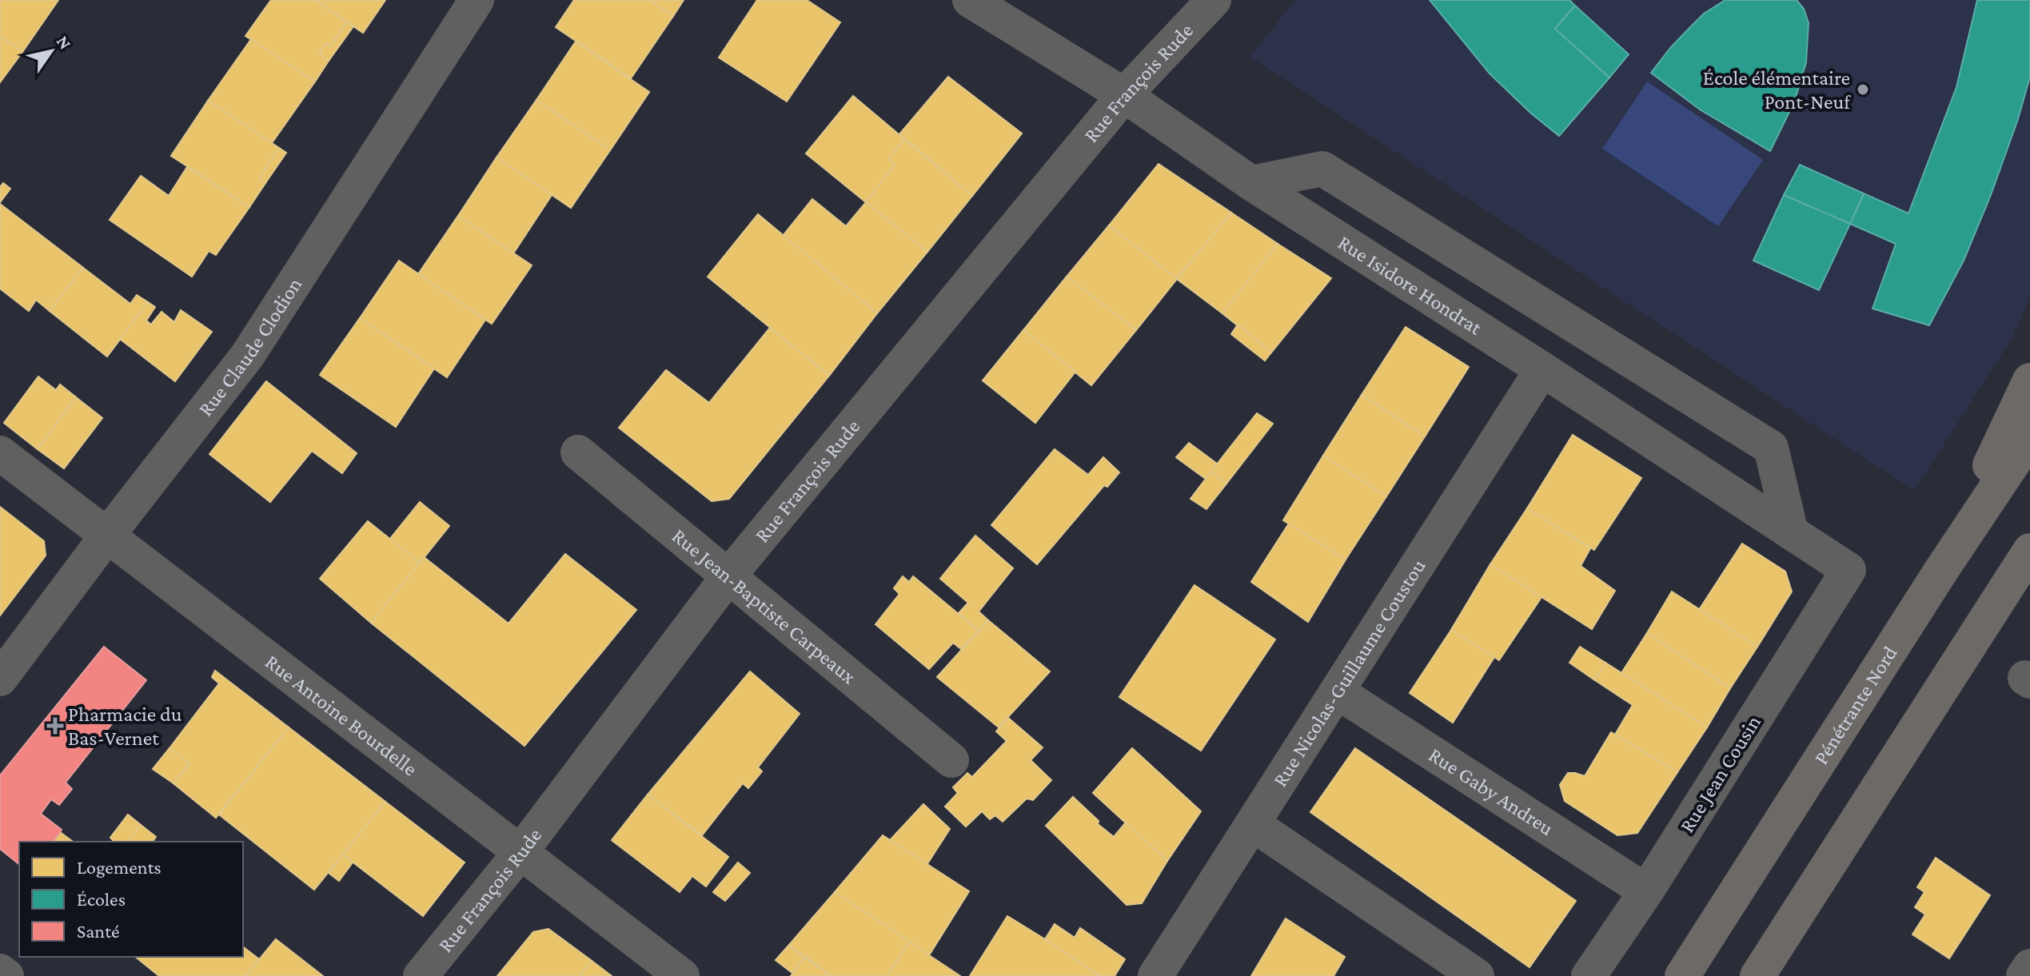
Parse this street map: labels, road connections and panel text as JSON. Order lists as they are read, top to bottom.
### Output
{
  "streets": {
    "highway": ["Pénétrante Nord"],
    "street": [
      "Rue François Rude",
      "Rue Isidore Hondrat",
      "Rue Claude Clodion",
      "Rue Jean-Baptiste Carpeaux",
      "Rue Nicolas-Guillaume Coustou",
      "Rue Antoine Bourdelle",
      "Rue Jean Cousin",
      "Rue Gaby Andreu"
    ]
  },
  "crossings": [
    ["Rue François Rude", "Rue Isidore Hondrat"],
    ["Rue François Rude", "Rue Jean-Baptiste Carpeaux"],
    ["Rue François Rude", "Rue Antoine Bourdelle"],
    ["Rue Isidore Hondrat", "Rue Nicolas-Guillaume Coustou"],
    ["Rue Isidore Hondrat", "Rue Jean Cousin"],
    ["Rue Claude Clodion", "Rue Antoine Bourdelle"],
    ["Rue Nicolas-Guillaume Coustou", "Rue Gaby Andreu"],
    ["Rue Jean Cousin", "Rue Gaby Andreu"]
  ],
  "places": {
    "other": ["École élémentaire Pont-Neuf"],
    "health": ["Pharmacie du Bas-Vernet"]
  },
  "legend": ["Logements", "Écoles", "Santé"],
  "north": "top right"
}
